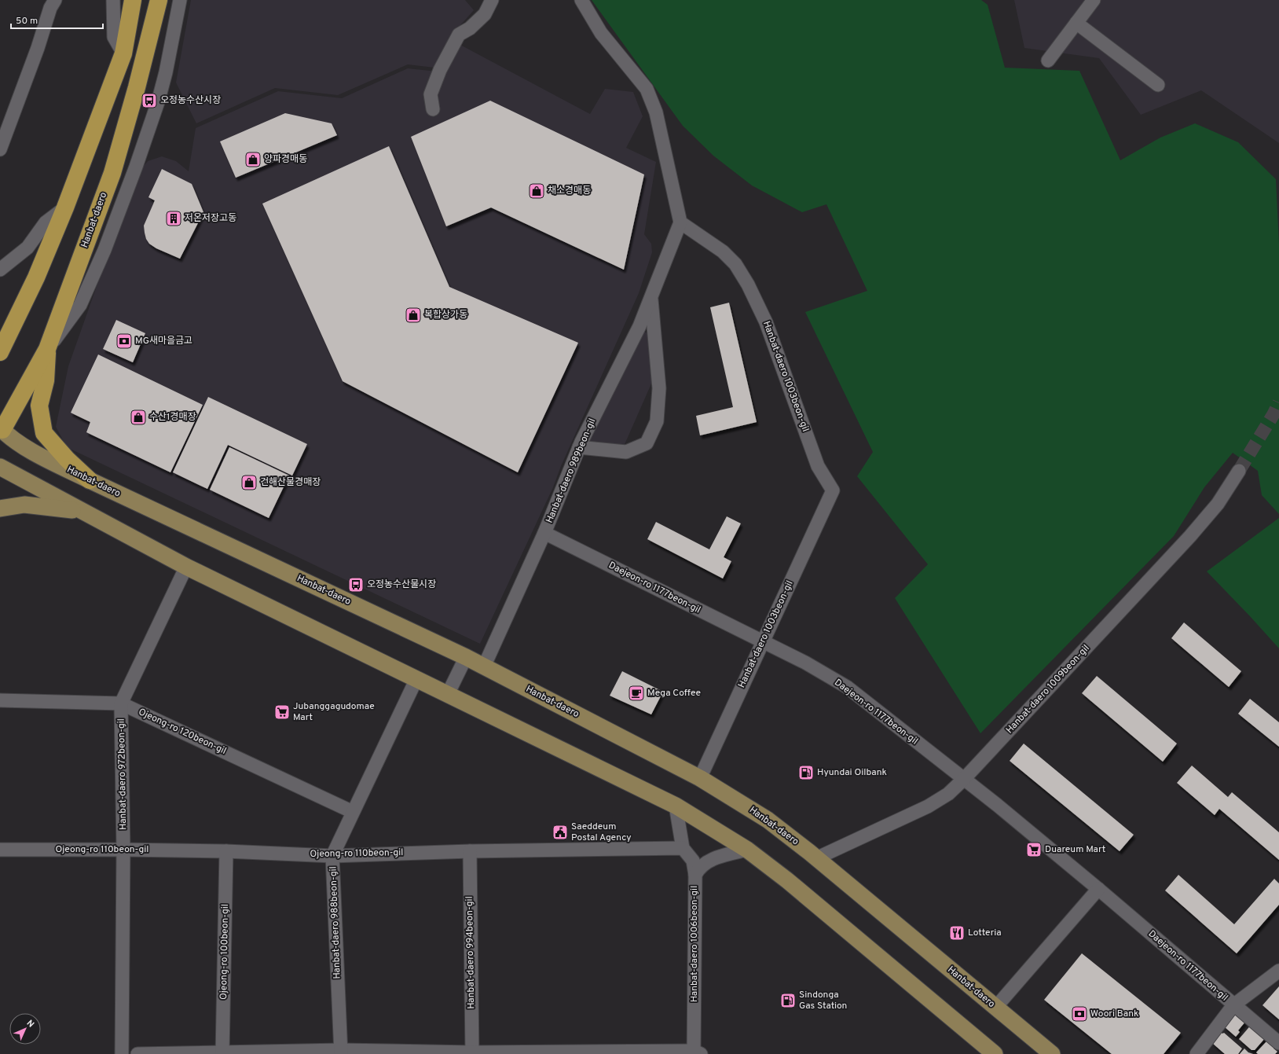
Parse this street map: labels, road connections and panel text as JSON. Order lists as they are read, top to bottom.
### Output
{
  "streets": {
    "highway": ["Hanbat-daero"],
    "street": [
      "Hanbat-daero 1003beon-gil",
      "Hanbat-daero 989beon-gil",
      "Daejeon-ro 1177beon-gil",
      "Hanbat-daero 1009beon-gil",
      "Ojeong-ro 120beon-gil",
      "Hanbat-daero 972beon-gil",
      "Ojeong-ro 110beon-gil",
      "Hanbat-daero 988beon-gil",
      "Hanbat-daero 1006beon-gil",
      "Ojeong-ro 100beon-gil",
      "Hanbat-daero 994beon-gil"
    ]
  },
  "crossings": [
    ["Hanbat-daero", "Hanbat-daero 1003beon-gil"],
    ["Hanbat-daero", "Hanbat-daero 989beon-gil"],
    ["Hanbat-daero", "Hanbat-daero 1009beon-gil"],
    ["Hanbat-daero 1003beon-gil", "Hanbat-daero 989beon-gil"],
    ["Hanbat-daero 1003beon-gil", "Daejeon-ro 1177beon-gil"],
    ["Hanbat-daero 989beon-gil", "Daejeon-ro 1177beon-gil"],
    ["Daejeon-ro 1177beon-gil", "Hanbat-daero 1009beon-gil"],
    ["Ojeong-ro 120beon-gil", "Hanbat-daero 972beon-gil"],
    ["Ojeong-ro 120beon-gil", "Hanbat-daero 988beon-gil"],
    ["Hanbat-daero 972beon-gil", "Ojeong-ro 110beon-gil"],
    ["Ojeong-ro 110beon-gil", "Hanbat-daero 988beon-gil"],
    ["Ojeong-ro 110beon-gil", "Ojeong-ro 100beon-gil"],
    ["Ojeong-ro 110beon-gil", "Hanbat-daero 994beon-gil"]
  ],
  "places": {
    "bus stop": ["오정농수산시장", "오정농수산물시장"],
    "shop": [
      "양파경매동",
      "채소경매동",
      "복합상가동",
      "수산1경매장",
      "건해산물경매장"
    ],
    "building": ["저온저장고동"],
    "bank": ["MG새마을금고", "Woori Bank"],
    "cafe": ["Mega Coffee"],
    "supermarket": ["Jubanggagudomae Mart", "Duareum Mart"],
    "fuel station": ["Hyundai Oilbank", "Sindonga Gas Station"],
    "public building": ["Saeddeum Postal Agency"],
    "restaurant": ["Lotteria"]
  },
  "scale_bar": "50 m",
  "north": "top right"
}
